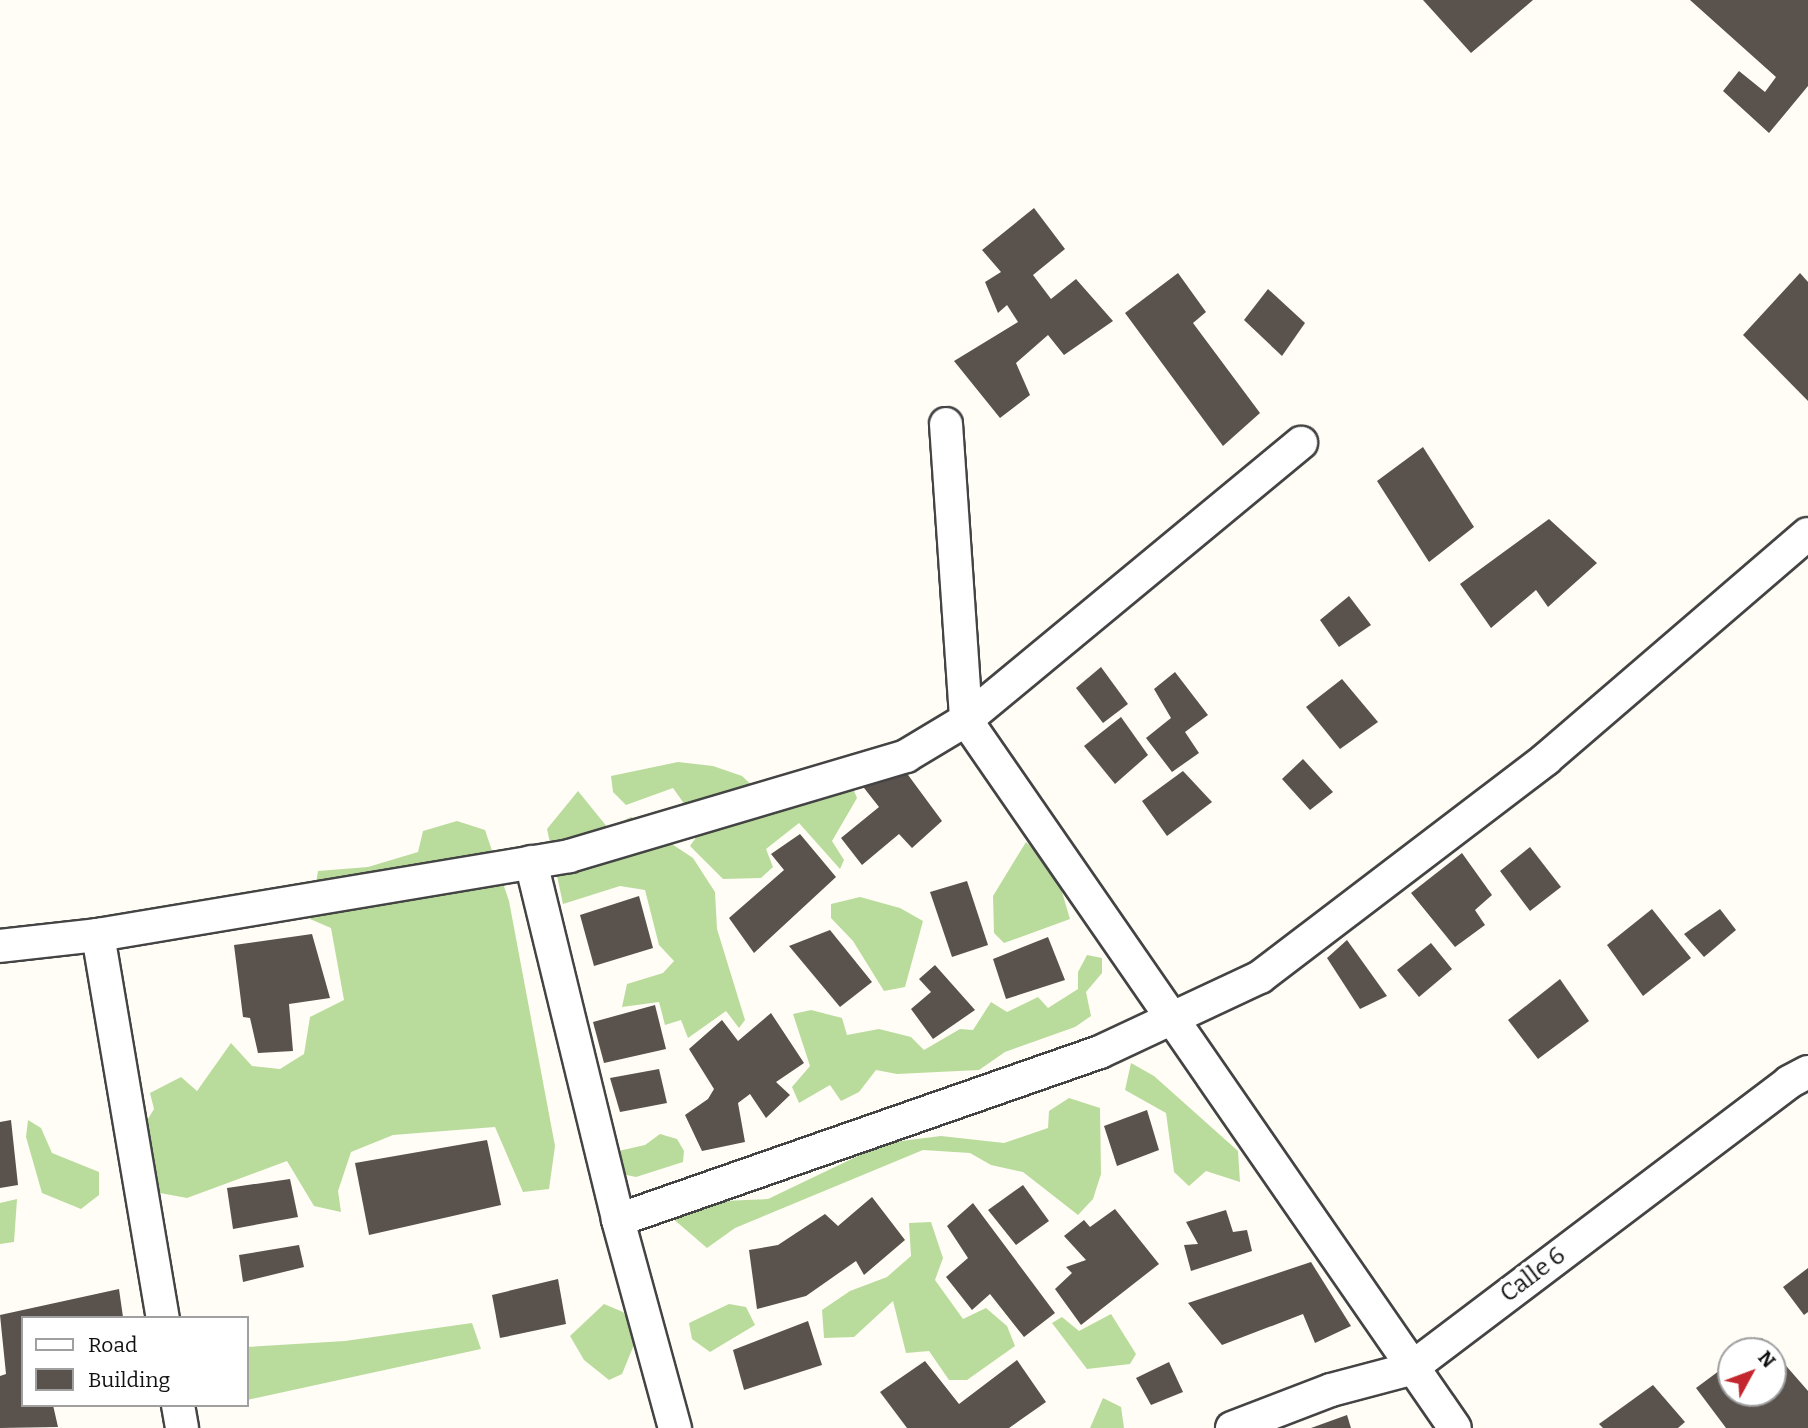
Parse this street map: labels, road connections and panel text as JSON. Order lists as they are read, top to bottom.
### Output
{
  "streets": {
    "street": ["Calle 6"]
  },
  "legend": ["Road", "Building"],
  "north": "top right"
}
